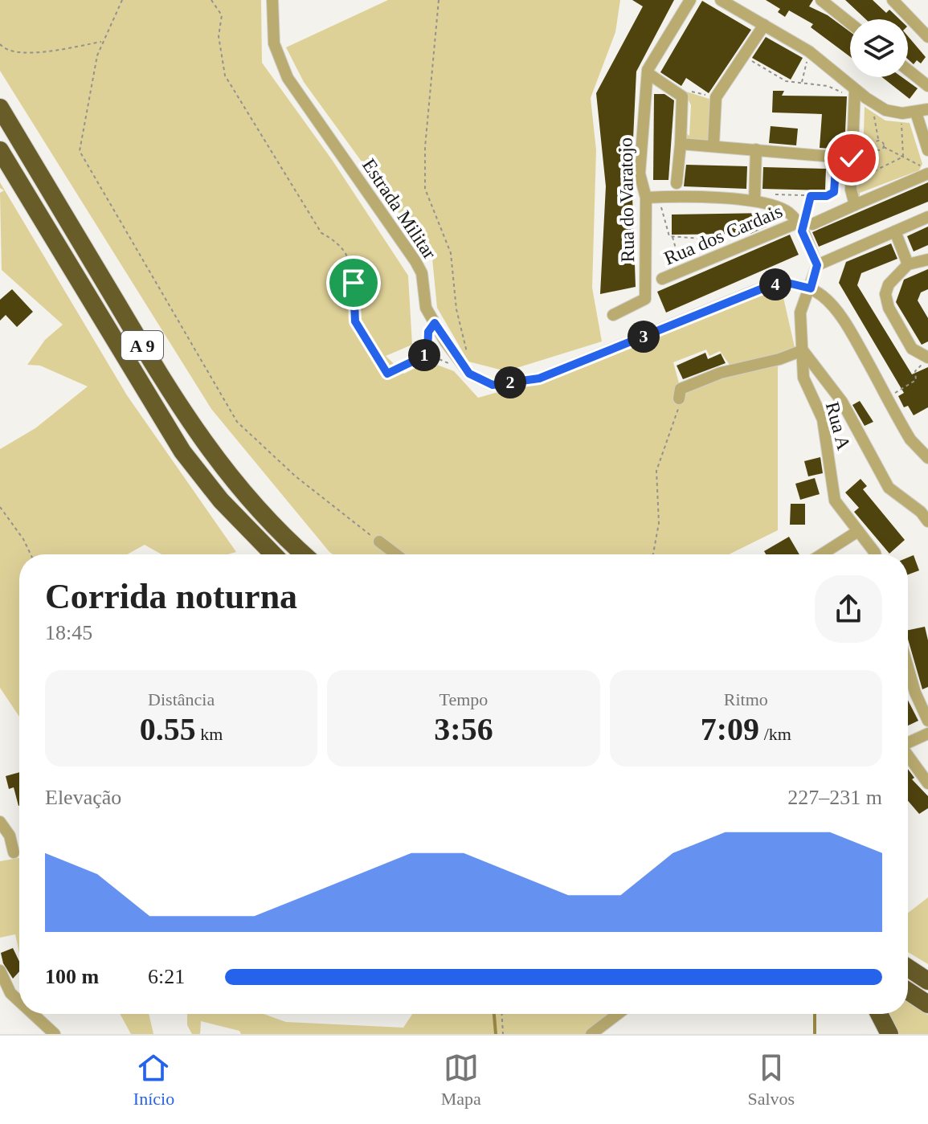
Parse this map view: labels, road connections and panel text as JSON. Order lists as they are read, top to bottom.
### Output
{
  "streets": {
    "highway": ["A 9"],
    "street": [
      "Rua do Varatojo",
      "Estrada Militar",
      "Rua dos Cardais",
      "Rua A"
    ]
  },
  "page": {
    "pins": [
      "4",
      "3",
      "1",
      "2"
    ],
    "heading": ["Corrida noturna", "18:45"],
    "stats": [
      ["Distância", "0.55 km"],
      ["Tempo", "3:56"],
      ["Ritmo", "7:09 /km"]
    ],
    "chart": ["Elevação", "227–231 m"],
    "list": [
      {
        "name": "100 m",
        "note": "6:21"
      }
    ],
    "tabs": ["Início", "Mapa", "Salvos"]
  }
}
